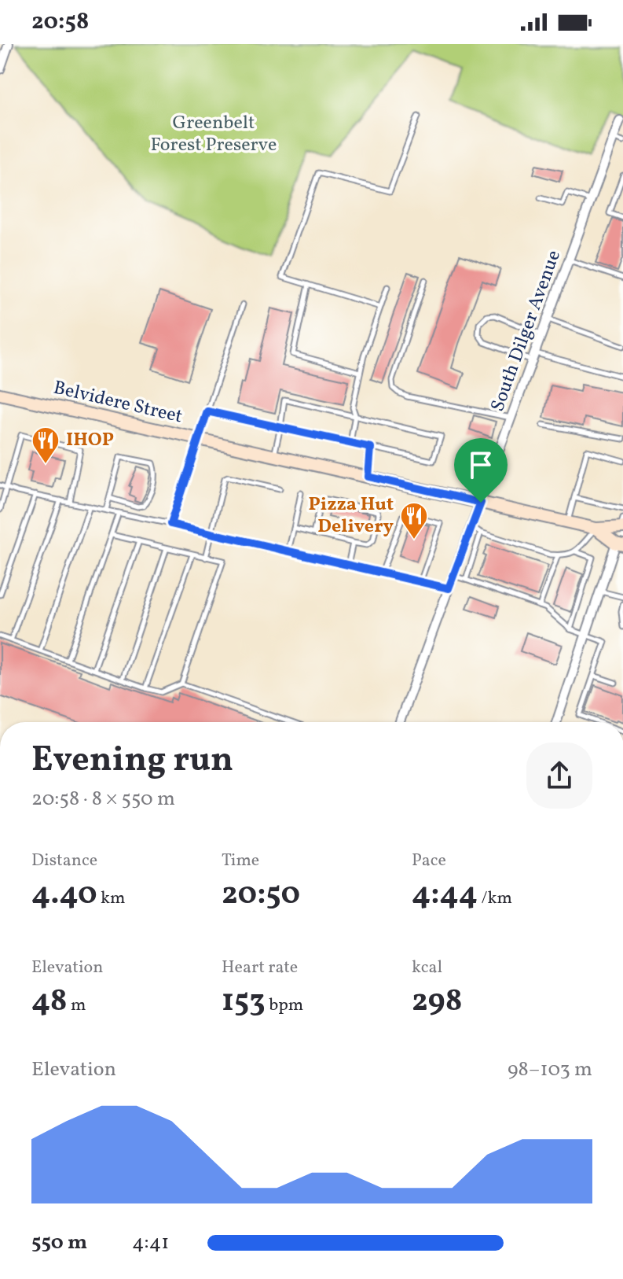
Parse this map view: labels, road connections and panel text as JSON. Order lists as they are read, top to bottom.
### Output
{
  "streets": {
    "main road": ["Belvidere Street"],
    "street": ["South Dilger Avenue"]
  },
  "crossings": [
    ["South Dilger Avenue", "Belvidere Street"]
  ],
  "parks": ["Greenbelt Forest Preserve"],
  "places": {
    "restaurant": ["IHOP", "Pizza Hut Delivery"]
  },
  "page": {
    "status": "20:58",
    "heading": ["Evening run", "20:58 · 8 × 550 m"],
    "stats": [
      ["Distance", "4.40 km"],
      ["Time", "20:50"],
      ["Pace", "4:44 /km"],
      ["Elevation", "48 m"],
      ["Heart rate", "153 bpm"],
      ["kcal", "298"]
    ],
    "chart": ["Elevation", "98–103 m"],
    "list": [
      {
        "name": "550 m",
        "note": "4:41"
      }
    ]
  }
}
